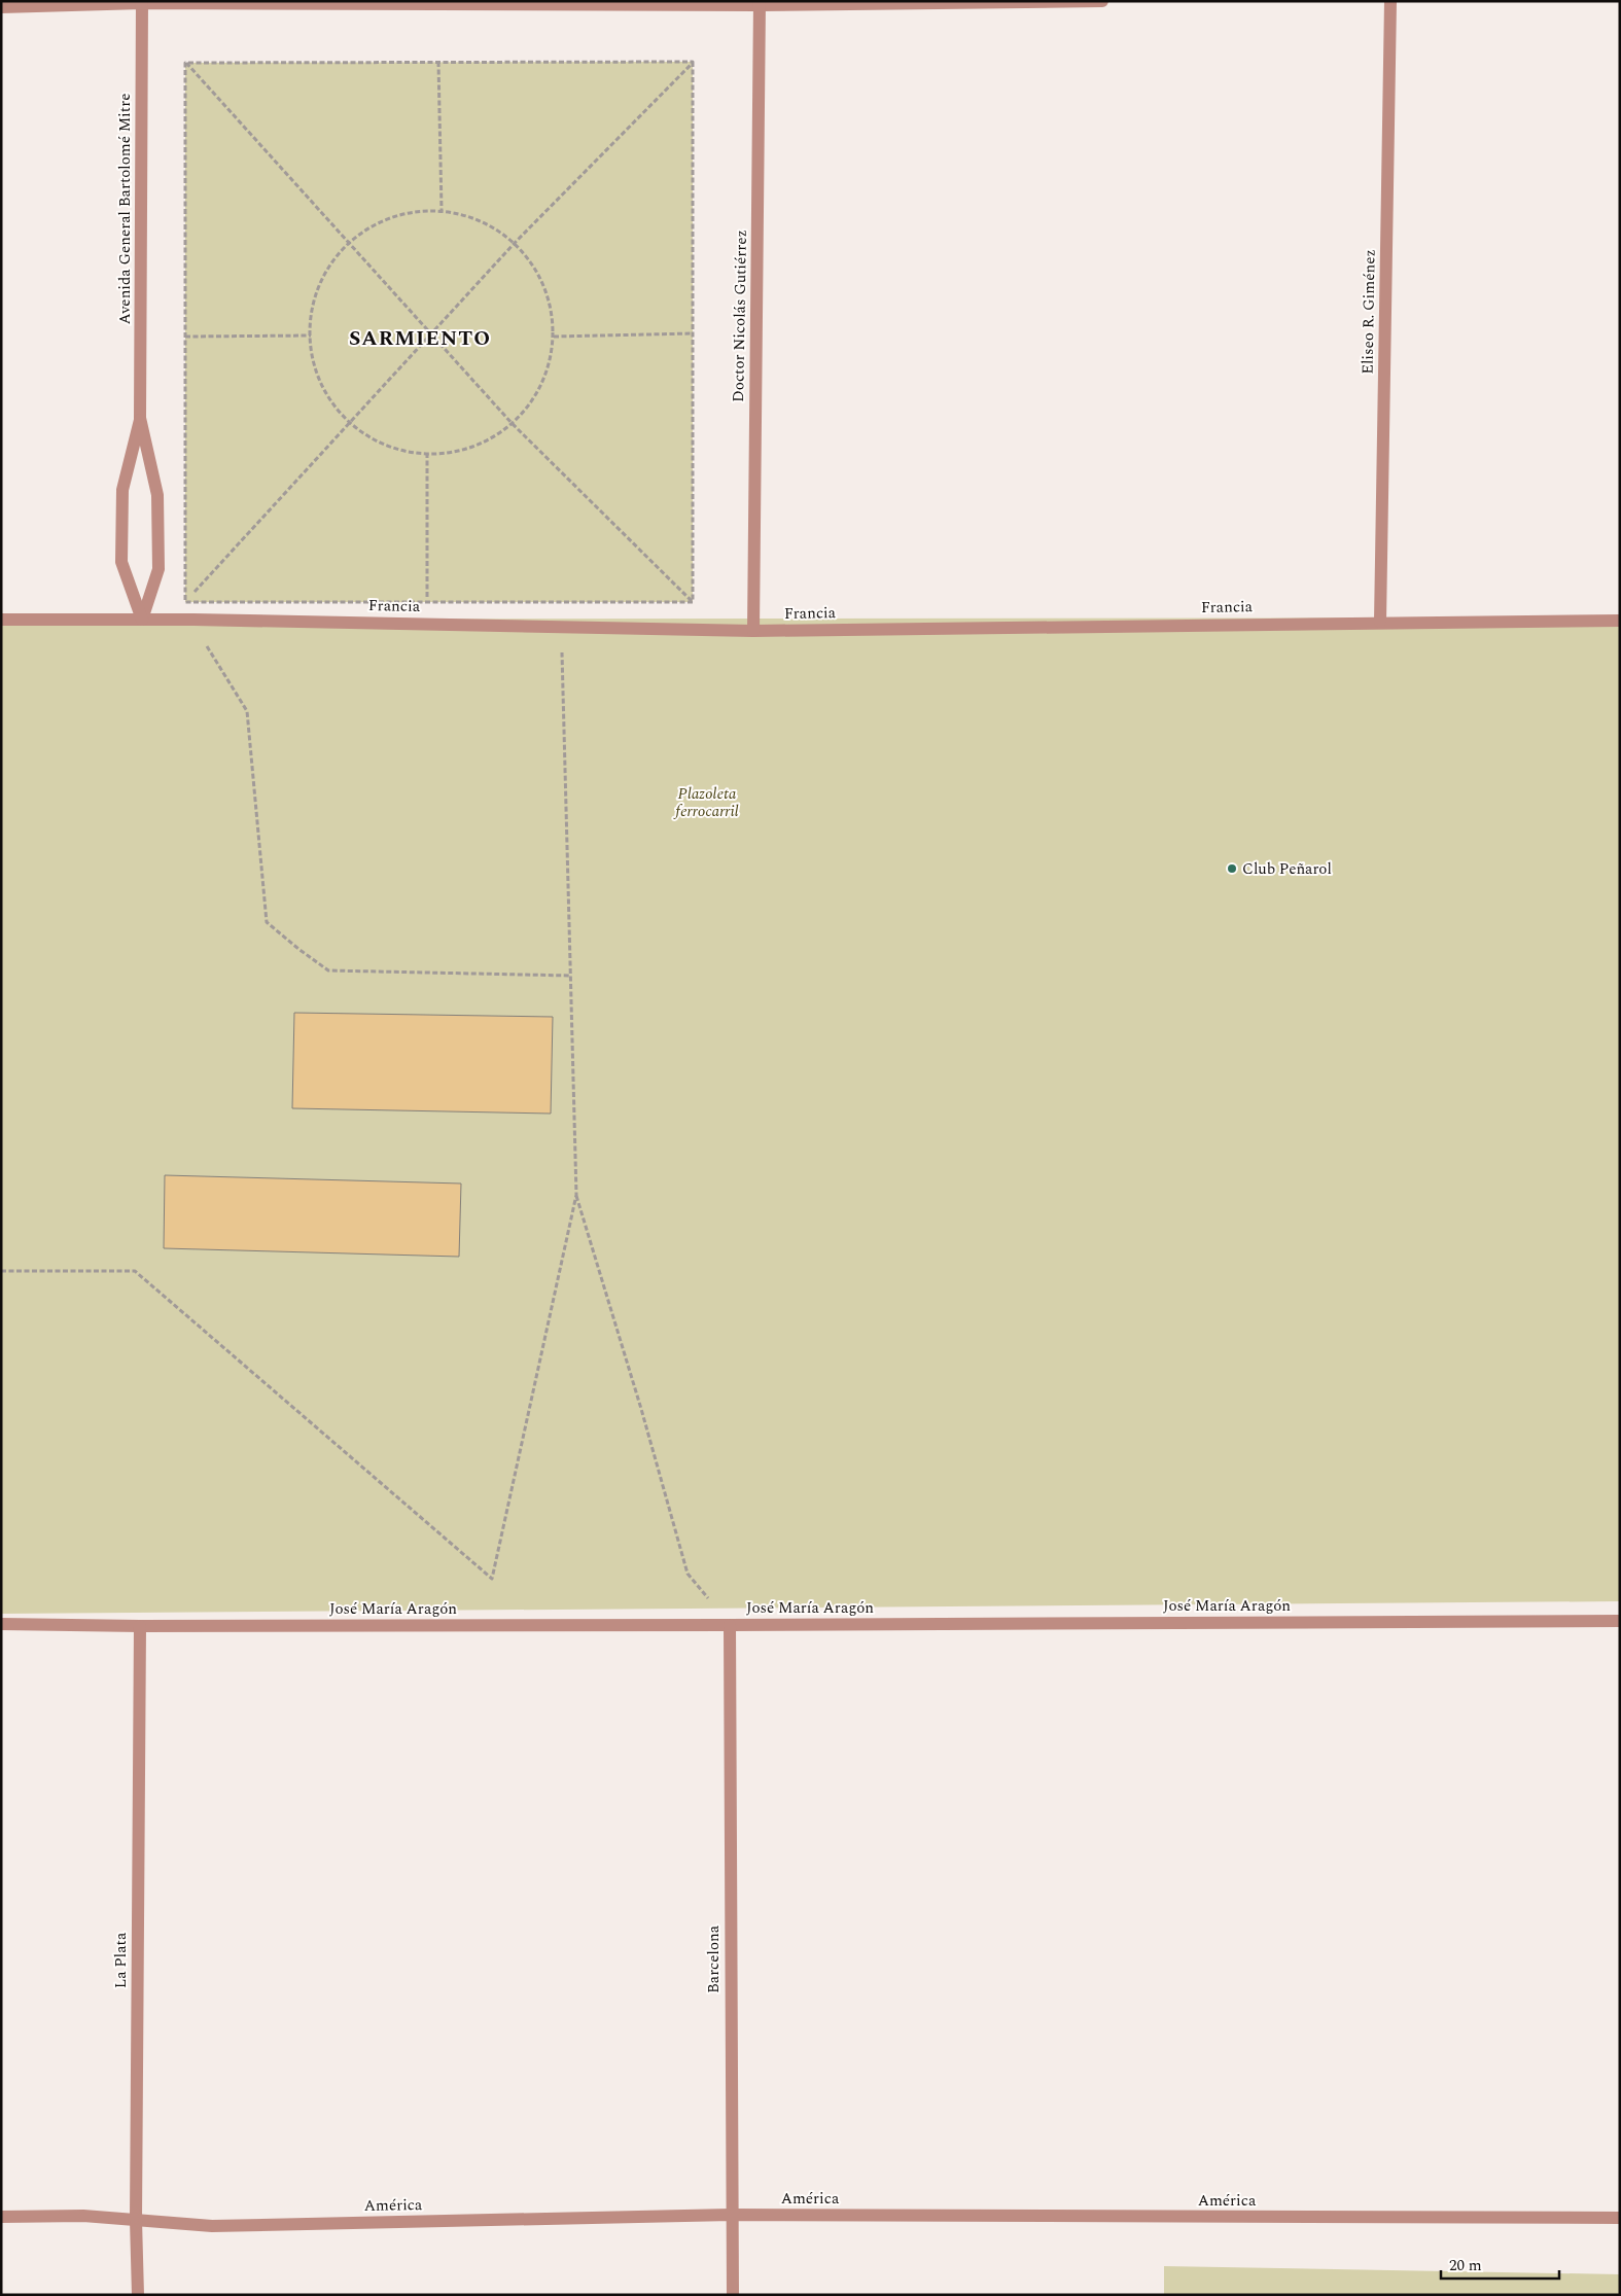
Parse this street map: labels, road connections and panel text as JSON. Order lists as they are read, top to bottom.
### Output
{
  "streets": {
    "street": [
      "Avenida General Bartolomé Mitre",
      "Eliseo R. Giménez",
      "Doctor Nicolás Gutiérrez",
      "Francia",
      "José María Aragón",
      "Barcelona",
      "La Plata",
      "América"
    ]
  },
  "crossings": [
    ["Avenida General Bartolomé Mitre", "Francia"],
    ["Eliseo R. Giménez", "Francia"],
    ["Doctor Nicolás Gutiérrez", "Francia"],
    ["José María Aragón", "Barcelona"],
    ["José María Aragón", "La Plata"],
    ["Barcelona", "América"],
    ["La Plata", "América"]
  ],
  "districts": ["SARMIENTO"],
  "parks": ["Plazoleta ferrocarril"],
  "places": ["Club Peñarol"],
  "scale_bar": "20 m"
}
